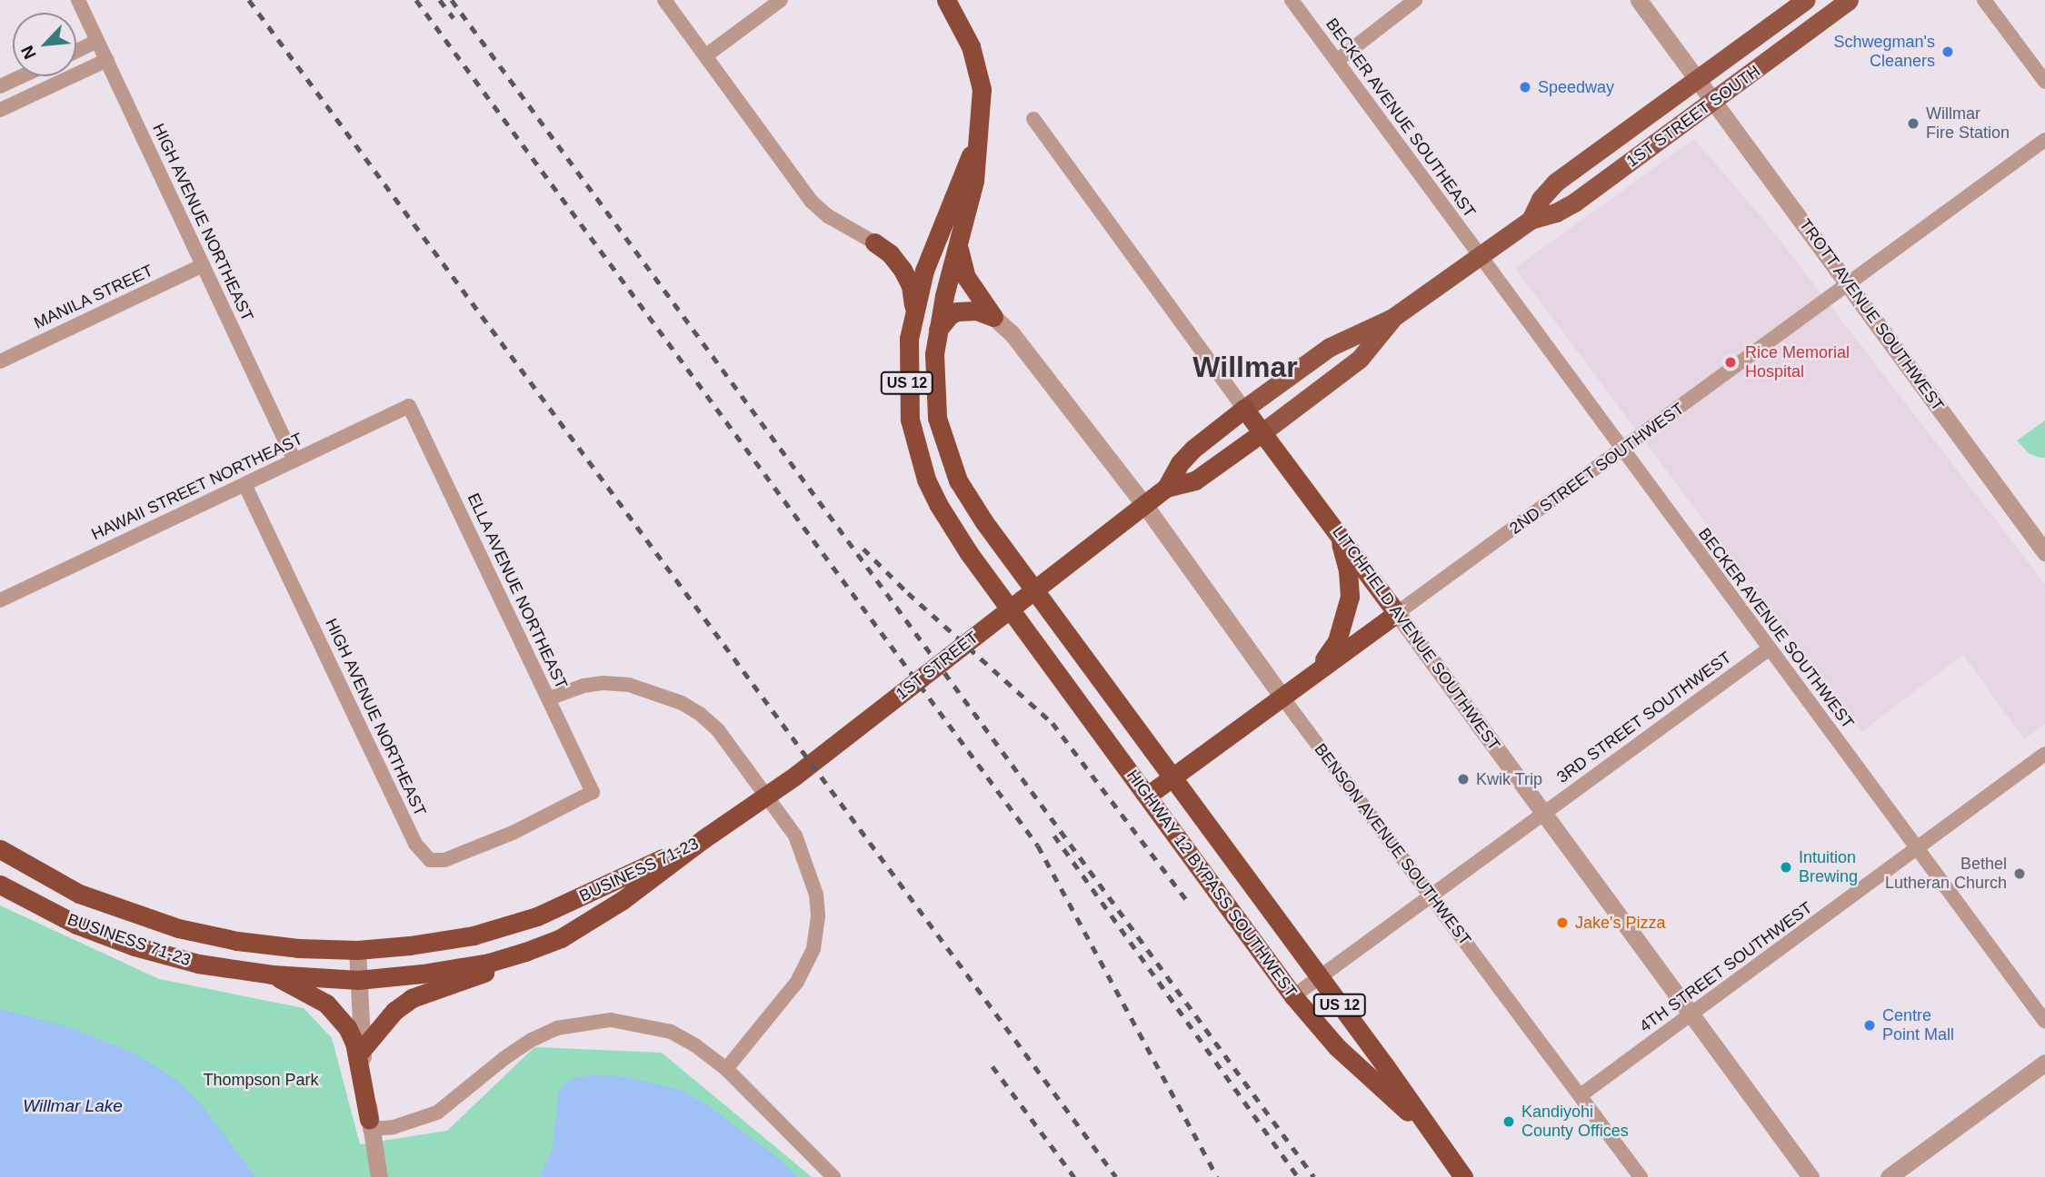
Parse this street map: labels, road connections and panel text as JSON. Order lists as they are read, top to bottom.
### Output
{
  "streets": {
    "highway": [
      "US 12",
      "2ND STREET SOUTHWEST",
      "LITCHFIELD AVENUE SOUTHWEST",
      "1ST STREET",
      "BUSINESS 71-23",
      "HIGHWAY 12 BYPASS SOUTHWEST"
    ],
    "main road": ["1ST STREET SOUTH"],
    "street": [
      "BECKER AVENUE SOUTHEAST",
      "HIGH AVENUE NORTHEAST",
      "MANILA STREET",
      "TROTT AVENUE SOUTHWEST",
      "HAWAII STREET NORTHEAST",
      "ELLA AVENUE NORTHEAST",
      "BECKER AVENUE SOUTHWEST",
      "3RD STREET SOUTHWEST",
      "BENSON AVENUE SOUTHWEST",
      "4TH STREET SOUTHWEST"
    ]
  },
  "crossings": [
    ["1ST STREET SOUTH", "BECKER AVENUE SOUTHEAST"],
    ["1ST STREET SOUTH", "TROTT AVENUE SOUTHWEST"],
    ["1ST STREET SOUTH", "BECKER AVENUE SOUTHWEST"],
    ["1ST STREET SOUTH", "LITCHFIELD AVENUE SOUTHWEST"],
    ["1ST STREET SOUTH", "1ST STREET"],
    ["BECKER AVENUE SOUTHEAST", "BECKER AVENUE SOUTHWEST"],
    ["HIGH AVENUE NORTHEAST", "MANILA STREET"],
    ["HIGH AVENUE NORTHEAST", "HAWAII STREET NORTHEAST"],
    ["HIGH AVENUE NORTHEAST", "ELLA AVENUE NORTHEAST"],
    ["TROTT AVENUE SOUTHWEST", "2ND STREET SOUTHWEST"],
    ["US 12", "HIGHWAY 12 BYPASS SOUTHWEST"],
    ["2ND STREET SOUTHWEST", "BECKER AVENUE SOUTHWEST"],
    ["2ND STREET SOUTHWEST", "LITCHFIELD AVENUE SOUTHWEST"],
    ["2ND STREET SOUTHWEST", "BENSON AVENUE SOUTHWEST"],
    ["2ND STREET SOUTHWEST", "HIGHWAY 12 BYPASS SOUTHWEST"],
    ["HAWAII STREET NORTHEAST", "ELLA AVENUE NORTHEAST"],
    ["BECKER AVENUE SOUTHWEST", "3RD STREET SOUTHWEST"],
    ["BECKER AVENUE SOUTHWEST", "4TH STREET SOUTHWEST"],
    ["LITCHFIELD AVENUE SOUTHWEST", "1ST STREET"],
    ["LITCHFIELD AVENUE SOUTHWEST", "3RD STREET SOUTHWEST"],
    ["LITCHFIELD AVENUE SOUTHWEST", "4TH STREET SOUTHWEST"],
    ["1ST STREET", "BUSINESS 71-23"],
    ["3RD STREET SOUTHWEST", "BENSON AVENUE SOUTHWEST"],
    ["3RD STREET SOUTHWEST", "HIGHWAY 12 BYPASS SOUTHWEST"],
    ["BENSON AVENUE SOUTHWEST", "4TH STREET SOUTHWEST"]
  ],
  "districts": ["Willmar"],
  "water": ["Willmar Lake"],
  "parks": ["Thompson Park"],
  "places": [
    "Schwegman's Cleaners",
    "Speedway",
    "Willmar Fire Station",
    "Rice Memorial Hospital",
    "Kwik Trip",
    "Intuition Brewing",
    "Bethel Lutheran Church",
    "Jake's Pizza",
    "Centre Point Mall",
    "Kandiyohi County Offices"
  ],
  "north": "bottom left"
}
